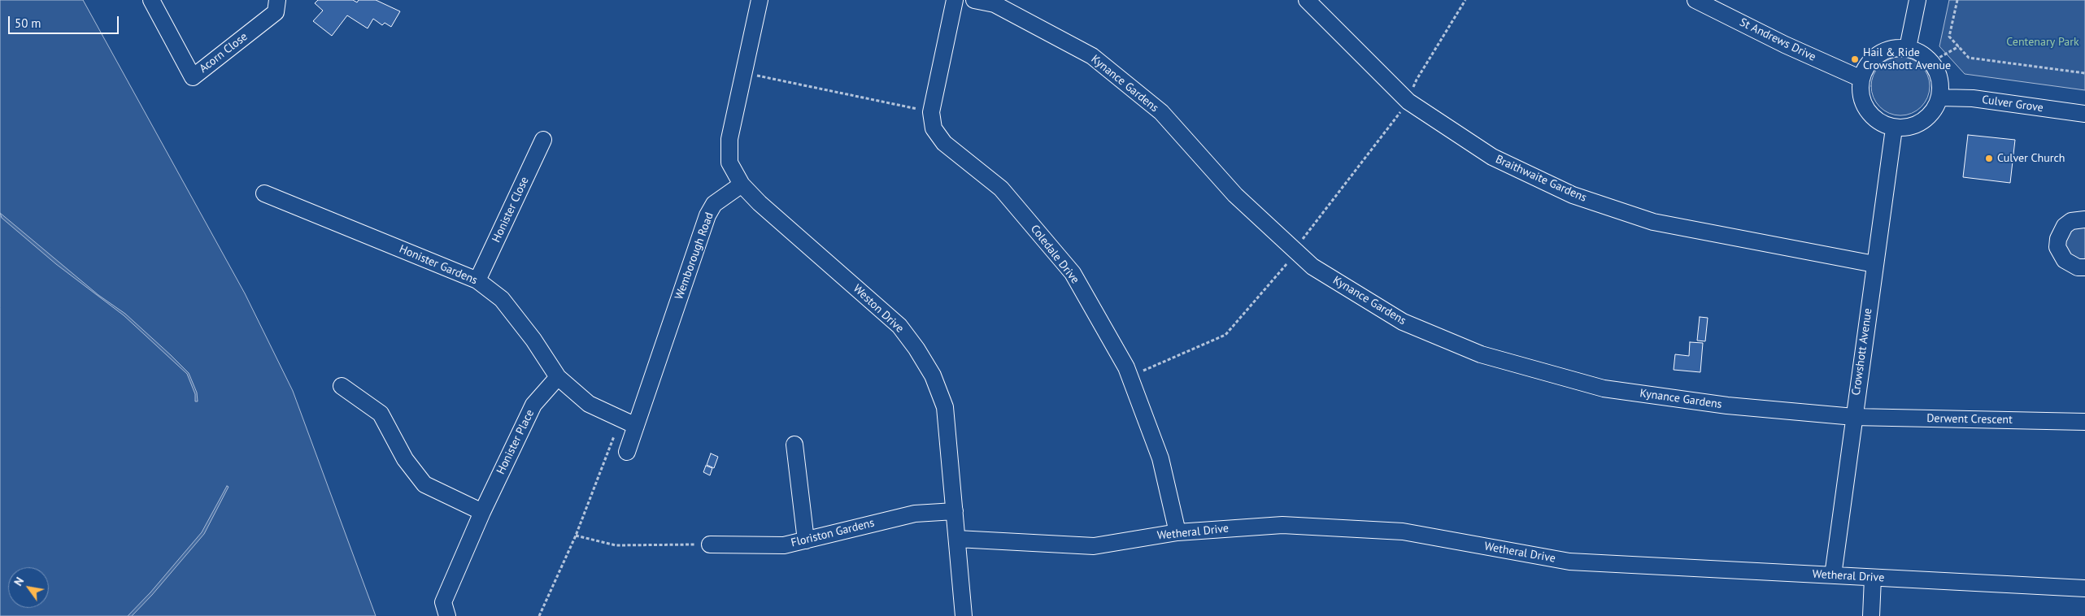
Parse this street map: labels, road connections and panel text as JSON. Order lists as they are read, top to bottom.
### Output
{
  "streets": {
    "street": [
      "St Andrews Drive",
      "Acorn Close",
      "Kynance Gardens",
      "Culver Grove",
      "Braithwaite Gardens",
      "Honister Close",
      "Coledale Drive",
      "Wemborough Road",
      "Honister Gardens",
      "Weston Drive",
      "Crowshott Avenue",
      "Derwent Crescent",
      "Honister Place",
      "Wetheral Drive",
      "Floriston Gardens"
    ]
  },
  "crossings": [
    ["St Andrews Drive", "Culver Grove"],
    ["St Andrews Drive", "Crowshott Avenue"],
    ["Kynance Gardens", "Crowshott Avenue"],
    ["Kynance Gardens", "Derwent Crescent"],
    ["Culver Grove", "Crowshott Avenue"],
    ["Braithwaite Gardens", "Crowshott Avenue"],
    ["Honister Close", "Honister Gardens"],
    ["Coledale Drive", "Wetheral Drive"],
    ["Wemborough Road", "Honister Gardens"],
    ["Wemborough Road", "Weston Drive"],
    ["Honister Gardens", "Honister Place"],
    ["Weston Drive", "Wetheral Drive"],
    ["Weston Drive", "Floriston Gardens"],
    ["Crowshott Avenue", "Derwent Crescent"],
    ["Crowshott Avenue", "Wetheral Drive"]
  ],
  "parks": ["Centenary Park"],
  "places": ["Hail & Ride Crowshott Avenue", "Culver Church"],
  "scale_bar": "50 m",
  "north": "top left"
}
